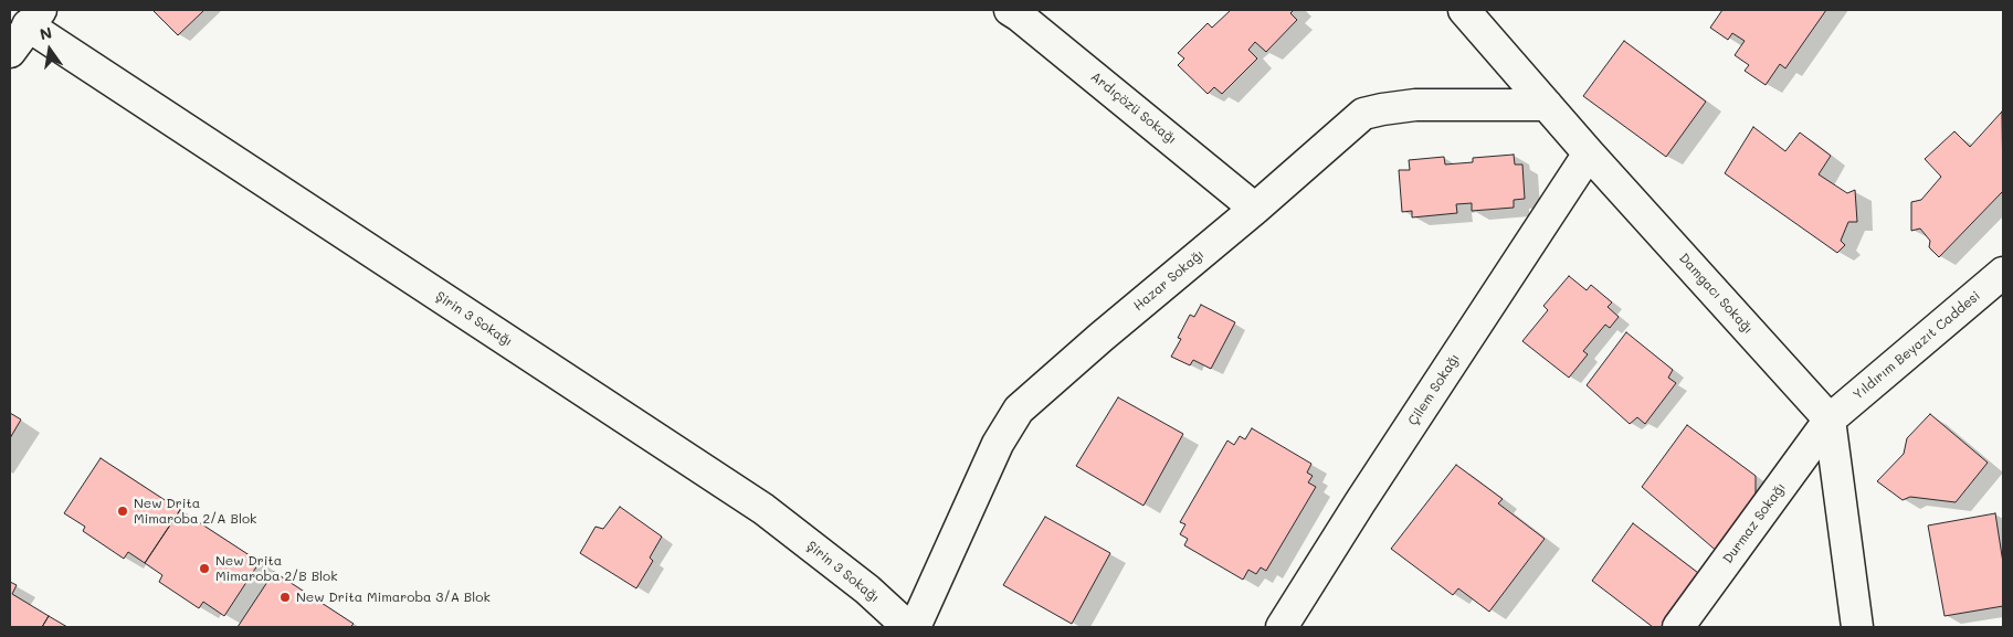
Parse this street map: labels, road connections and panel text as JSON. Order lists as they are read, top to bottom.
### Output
{
  "streets": {
    "street": [
      "Ardıçözü Sokağı",
      "Hazar Sokağı",
      "Damgacı Sokağı",
      "Şirin 3 Sokağı",
      "Yıldırım Beyazıt Caddesi",
      "Çilem Sokağı",
      "Durmaz Sokağı"
    ]
  },
  "crossings": [
    ["Ardıçözü Sokağı", "Hazar Sokağı"],
    ["Hazar Sokağı", "Damgacı Sokağı"],
    ["Damgacı Sokağı", "Yıldırım Beyazıt Caddesi"],
    ["Damgacı Sokağı", "Çilem Sokağı"],
    ["Damgacı Sokağı", "Durmaz Sokağı"],
    ["Yıldırım Beyazıt Caddesi", "Durmaz Sokağı"]
  ],
  "places": ["New Drita Mimaroba 2/A Blok", "New Drita Mimaroba 2/B Blok", "New Drita Mimaroba 3/A Blok"],
  "north": "top"
}
